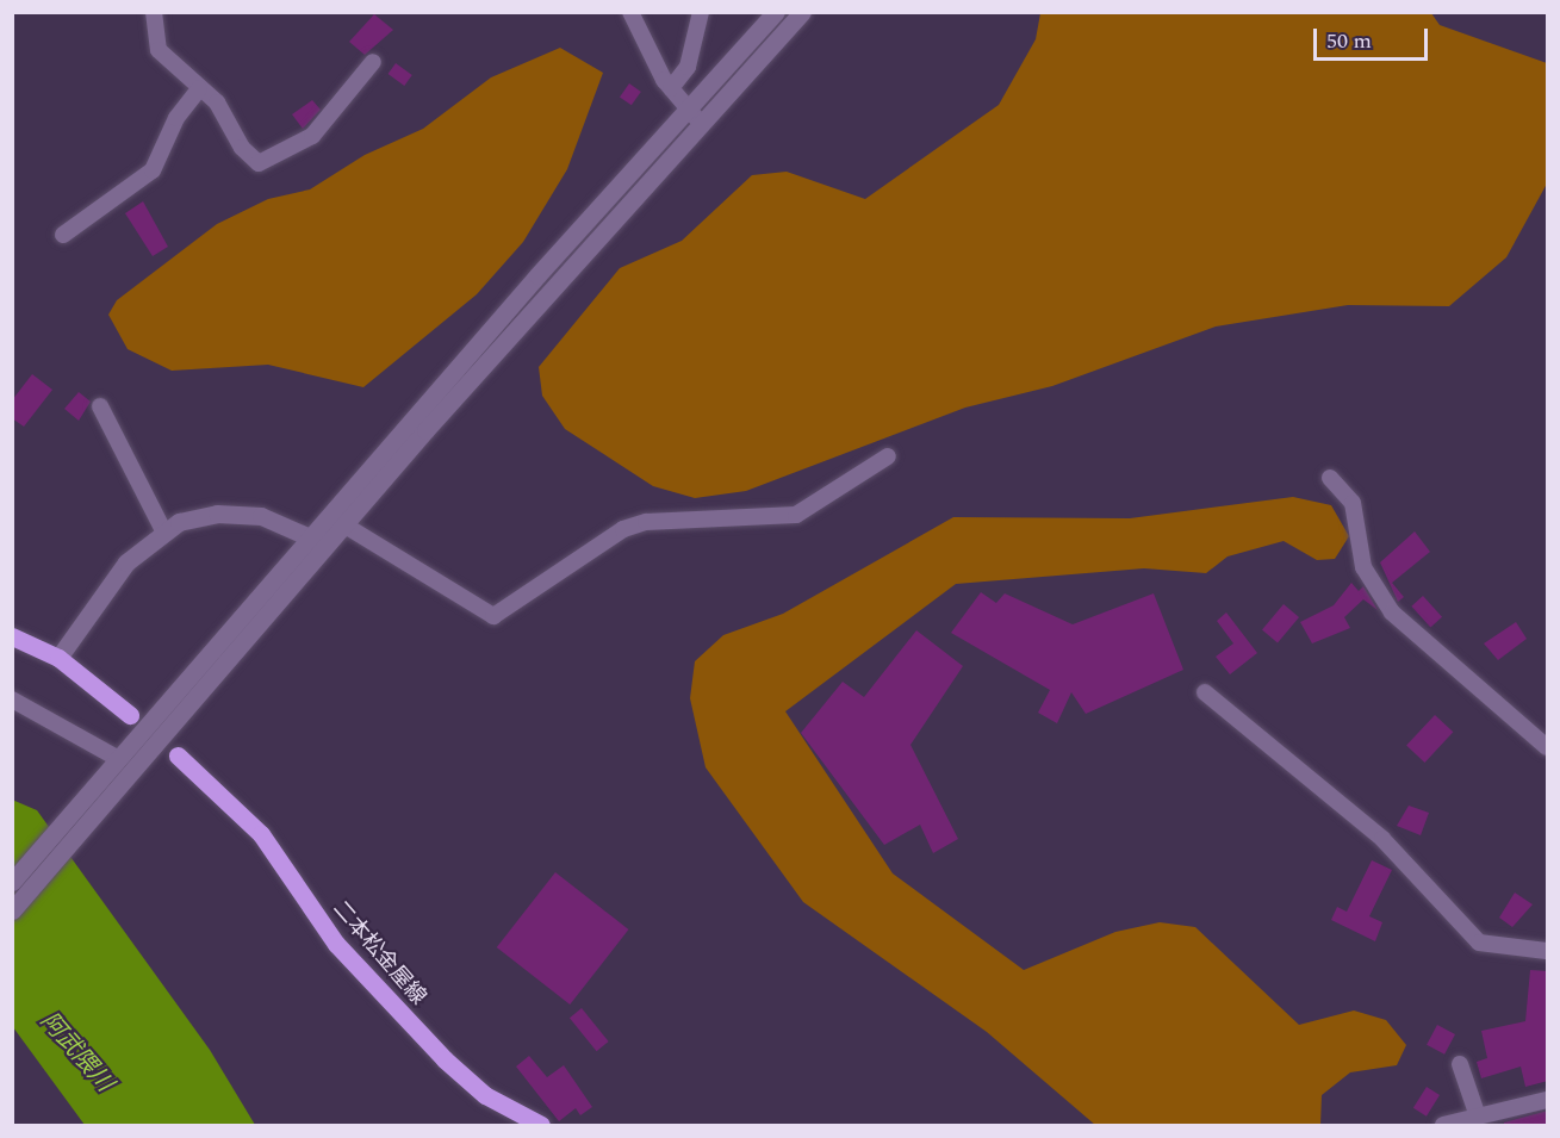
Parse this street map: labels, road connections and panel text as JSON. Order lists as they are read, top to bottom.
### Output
{
  "streets": {
    "main road": ["二本松金屋線"]
  },
  "water": ["阿武隈川"],
  "scale_bar": "50 m"
}
